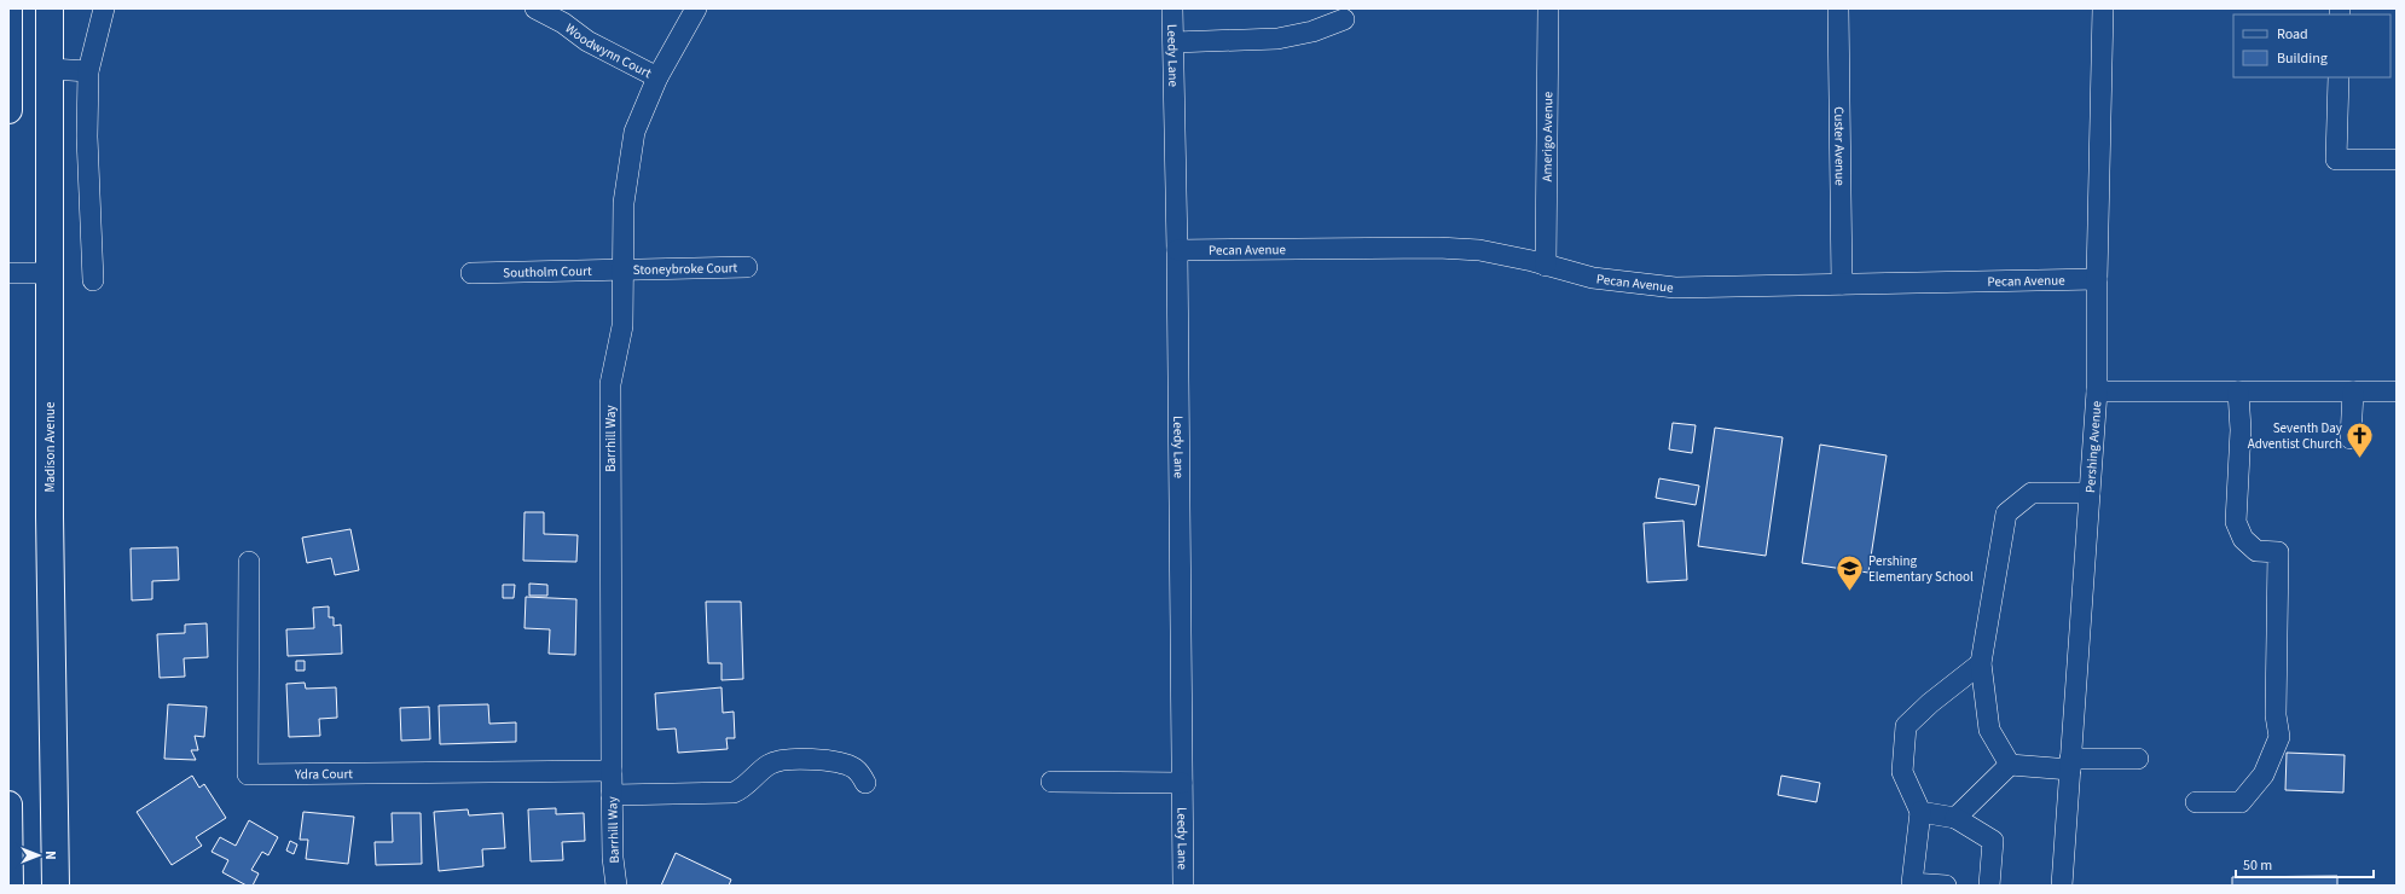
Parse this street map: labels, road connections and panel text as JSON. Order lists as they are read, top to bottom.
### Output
{
  "streets": {
    "main road": ["Madison Avenue"],
    "street": [
      "Woodwynn Court",
      "Leedy Lane",
      "Amerigo Avenue",
      "Custer Avenue",
      "Pecan Avenue",
      "Stoneybroke Court",
      "Southolm Court",
      "Barrhill Way",
      "Pershing Avenue",
      "Ydra Court"
    ]
  },
  "crossings": [
    ["Woodwynn Court", "Barrhill Way"],
    ["Leedy Lane", "Pecan Avenue"],
    ["Amerigo Avenue", "Pecan Avenue"],
    ["Custer Avenue", "Pecan Avenue"],
    ["Pecan Avenue", "Pershing Avenue"],
    ["Stoneybroke Court", "Southolm Court"],
    ["Stoneybroke Court", "Barrhill Way"],
    ["Southolm Court", "Barrhill Way"],
    ["Barrhill Way", "Ydra Court"]
  ],
  "places": {
    "church": ["Seventh Day Adventist Church"],
    "school or university": ["Pershing Elementary School"]
  },
  "legend": ["Road", "Building"],
  "scale_bar": "50 m",
  "north": "right"
}
